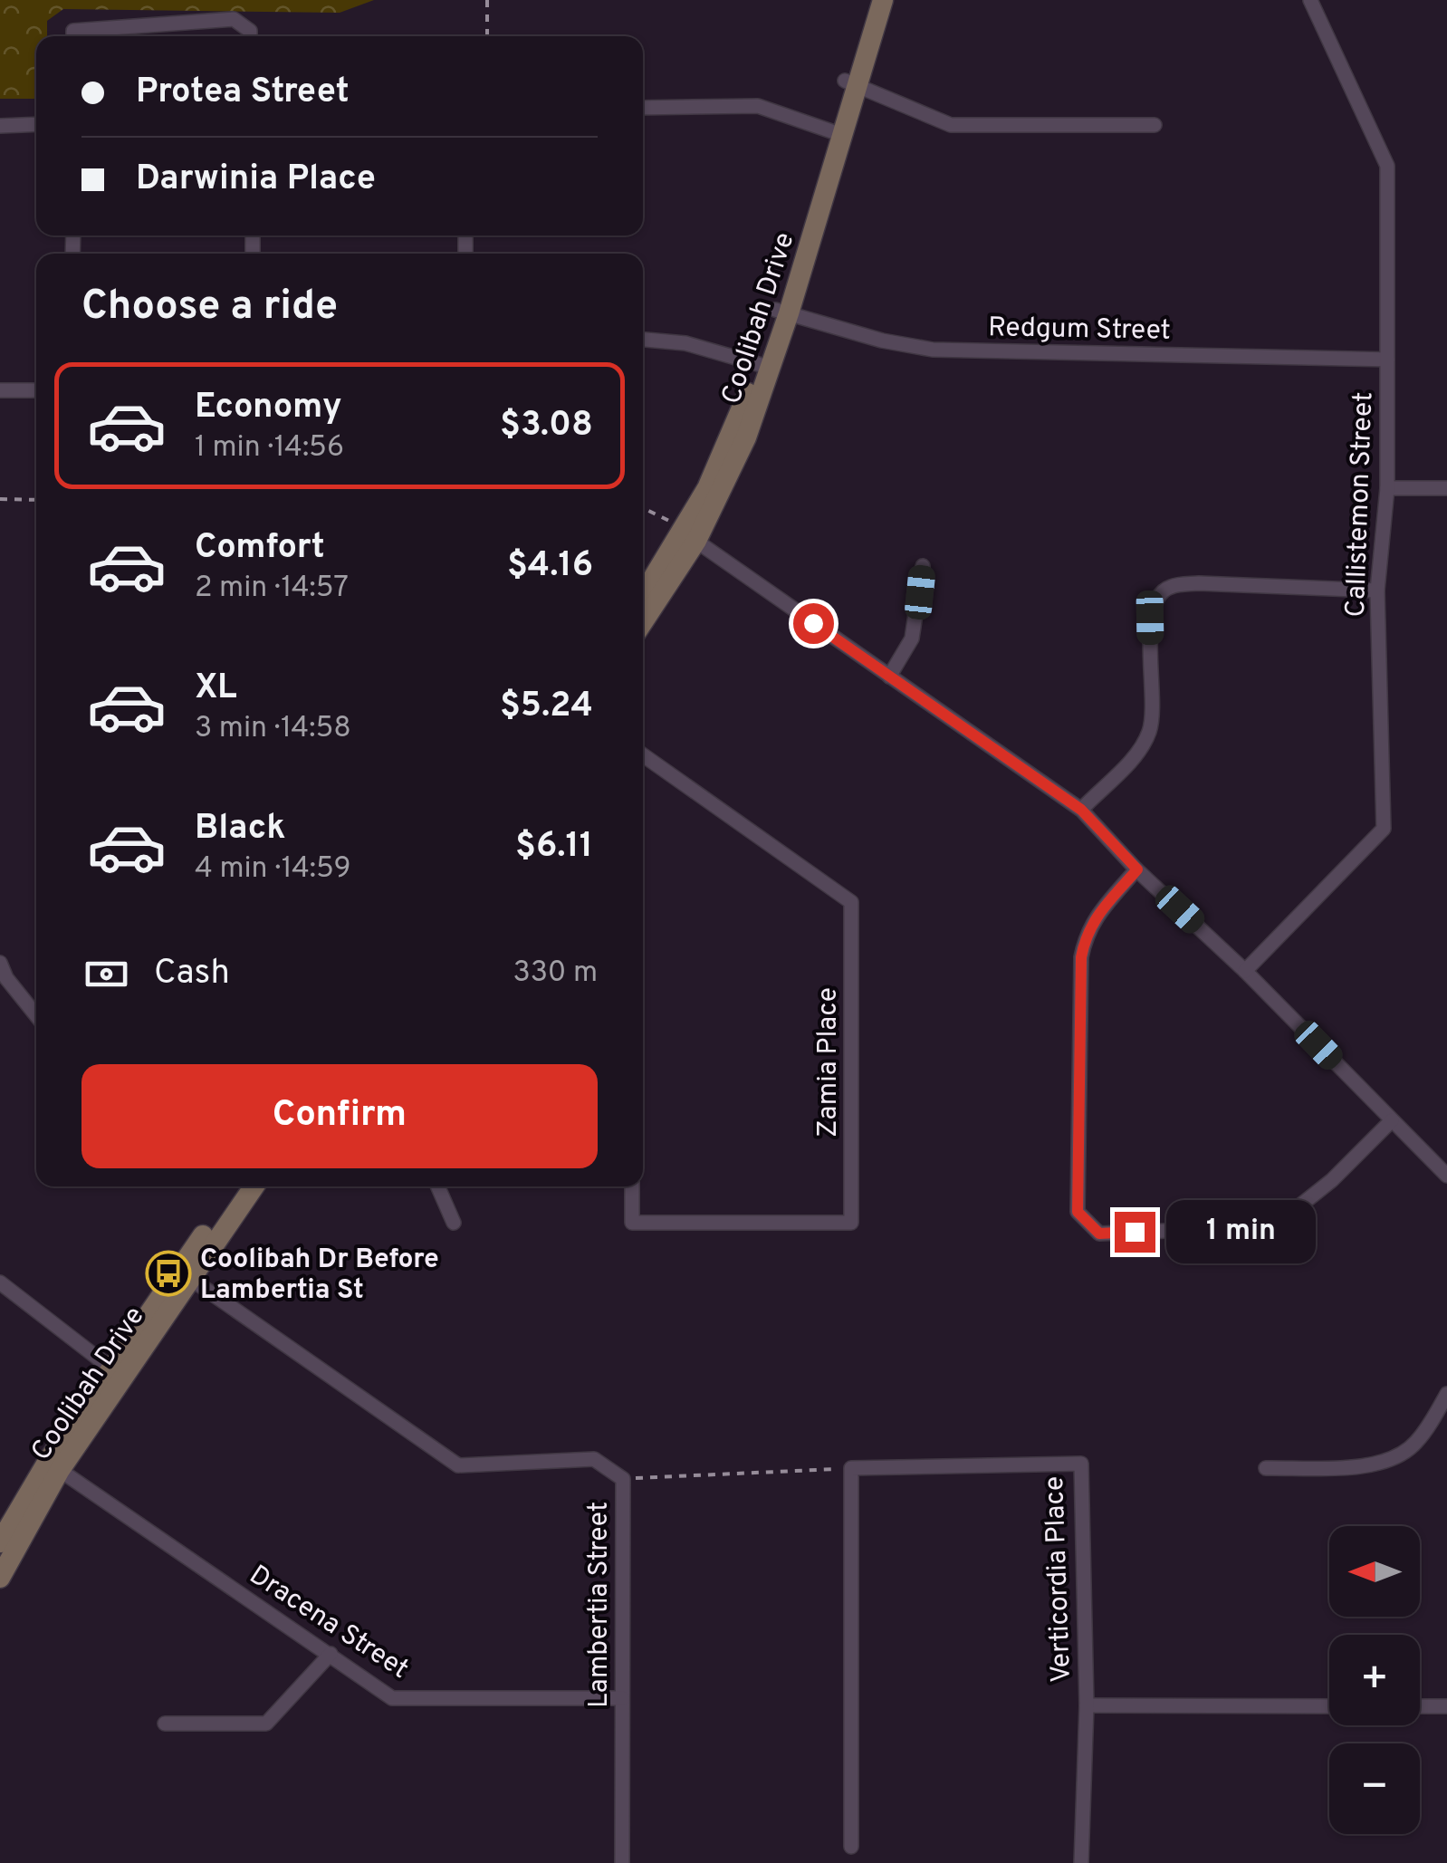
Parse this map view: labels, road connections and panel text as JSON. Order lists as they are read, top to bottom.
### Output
{
  "streets": {
    "main road": ["Coolibah Drive"],
    "street": [
      "Redgum Street",
      "Callistemon Street",
      "Zamia Place",
      "Verticordia Place",
      "Lambertia Street",
      "Dracena Street"
    ]
  },
  "crossings": [
    ["Coolibah Drive", "Redgum Street"],
    ["Coolibah Drive", "Lambertia Street"],
    ["Coolibah Drive", "Dracena Street"],
    ["Redgum Street", "Callistemon Street"],
    ["Lambertia Street", "Dracena Street"]
  ],
  "places": {
    "bus stop": ["Coolibah Dr Before Lambertia St"]
  },
  "north": "left",
  "page": {
    "banner": ["Protea Street", "Darwinia Place"],
    "heading": "Choose a ride",
    "list": [
      {
        "name": "Economy",
        "note": "1 min · 14:56",
        "value": "$3.08"
      },
      {
        "name": "Comfort",
        "note": "2 min · 14:57",
        "value": "$4.16"
      },
      {
        "name": "XL",
        "note": "3 min · 14:58",
        "value": "$5.24"
      },
      {
        "name": "Black",
        "note": "4 min · 14:59",
        "value": "$6.11"
      }
    ],
    "pay": ["Cash", "330 m"],
    "buttons": "Confirm",
    "bubble": "1 min",
    "map_buttons": ["+", "−"]
  }
}
